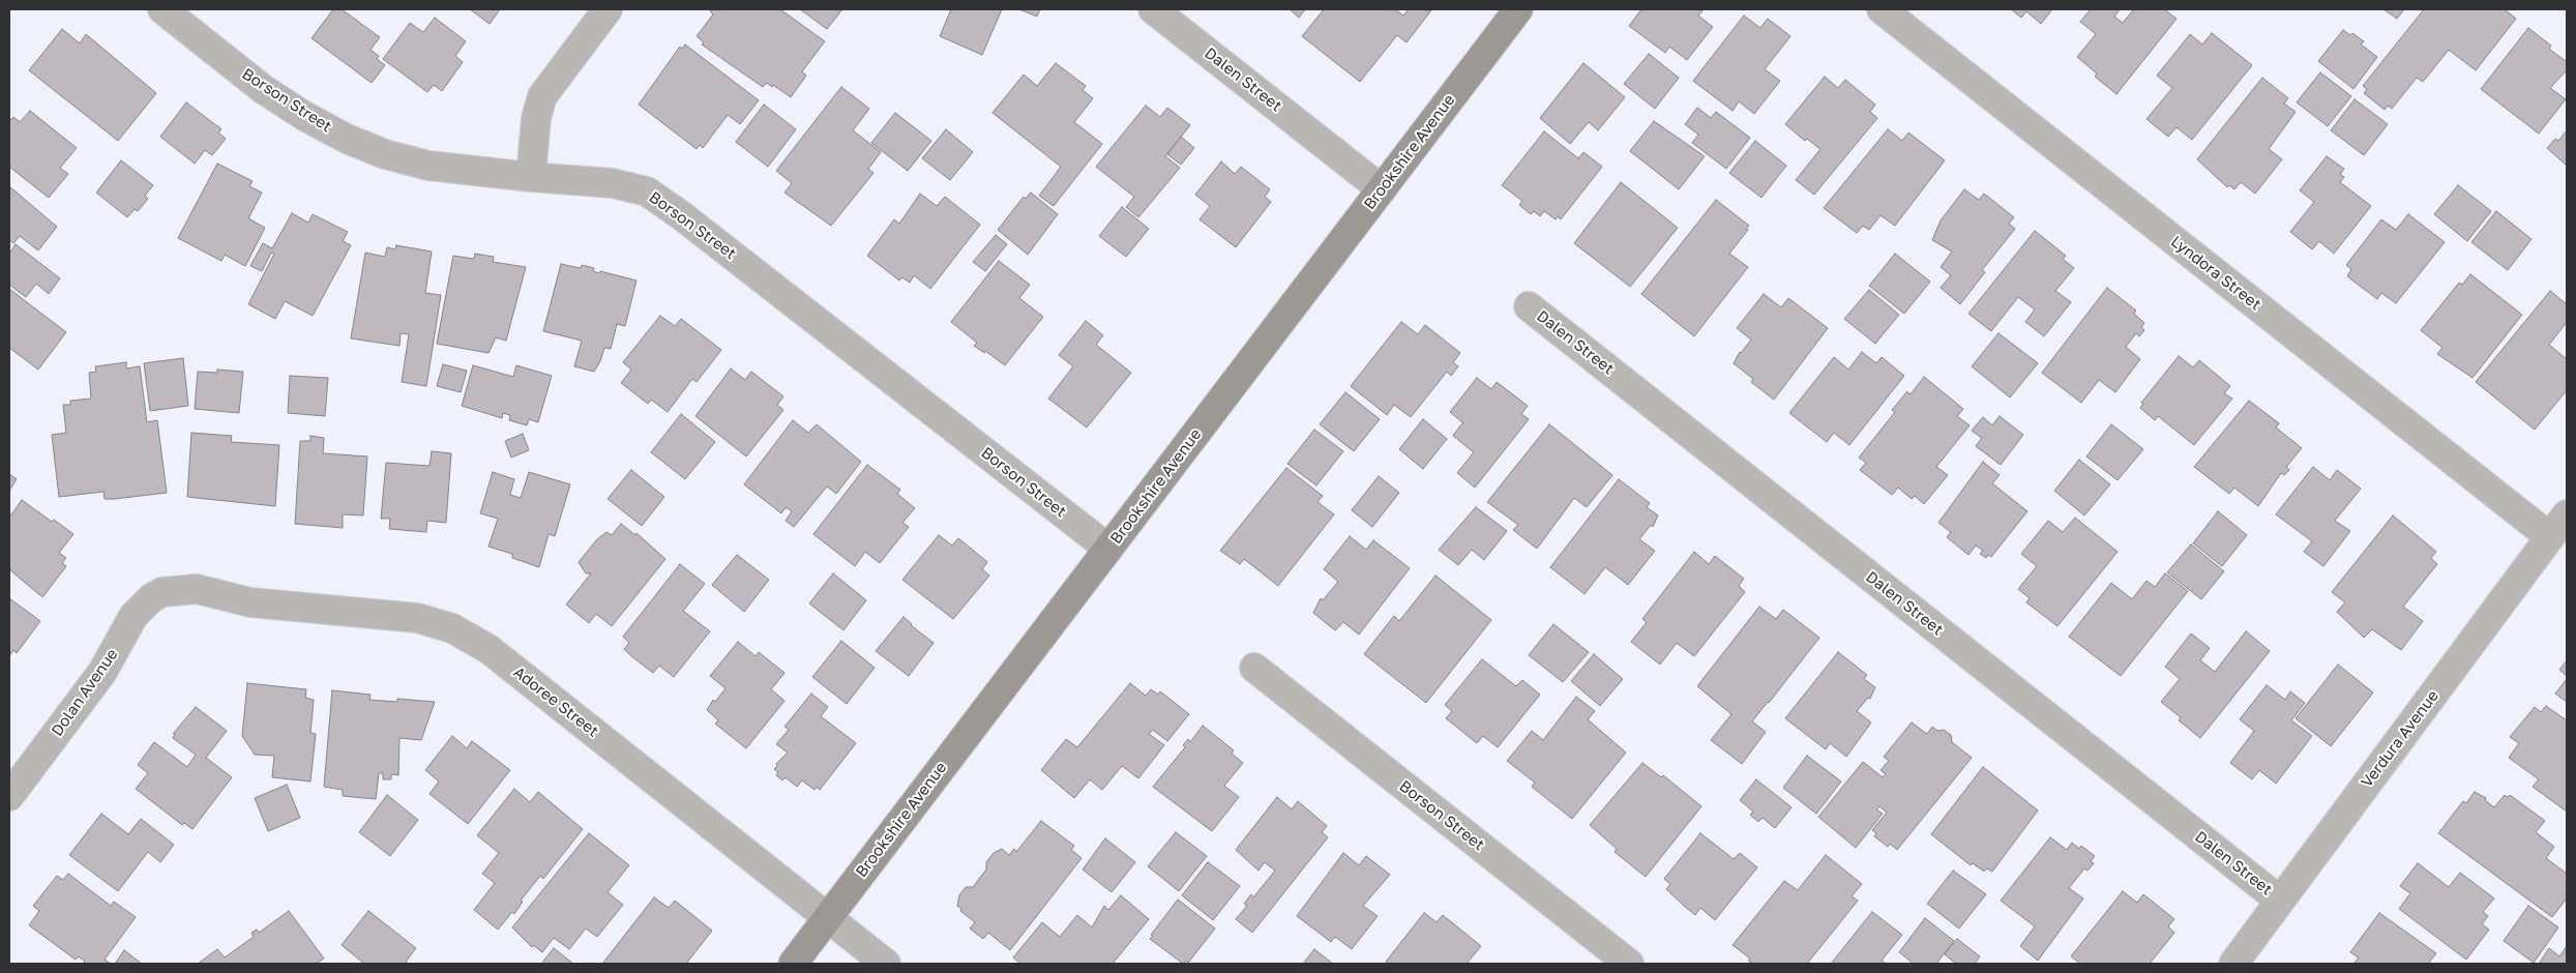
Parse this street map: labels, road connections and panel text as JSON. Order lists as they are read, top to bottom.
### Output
{
  "streets": {
    "street": [
      "Dalen Street",
      "Borson Street",
      "Brookshire Avenue",
      "Lyndora Street",
      "Dolan Avenue",
      "Adoree Street",
      "Verdura Avenue"
    ]
  },
  "crossings": [
    ["Dalen Street", "Brookshire Avenue"],
    ["Dalen Street", "Verdura Avenue"],
    ["Borson Street", "Brookshire Avenue"],
    ["Brookshire Avenue", "Adoree Street"],
    ["Lyndora Street", "Verdura Avenue"],
    ["Dolan Avenue", "Adoree Street"]
  ]
}
